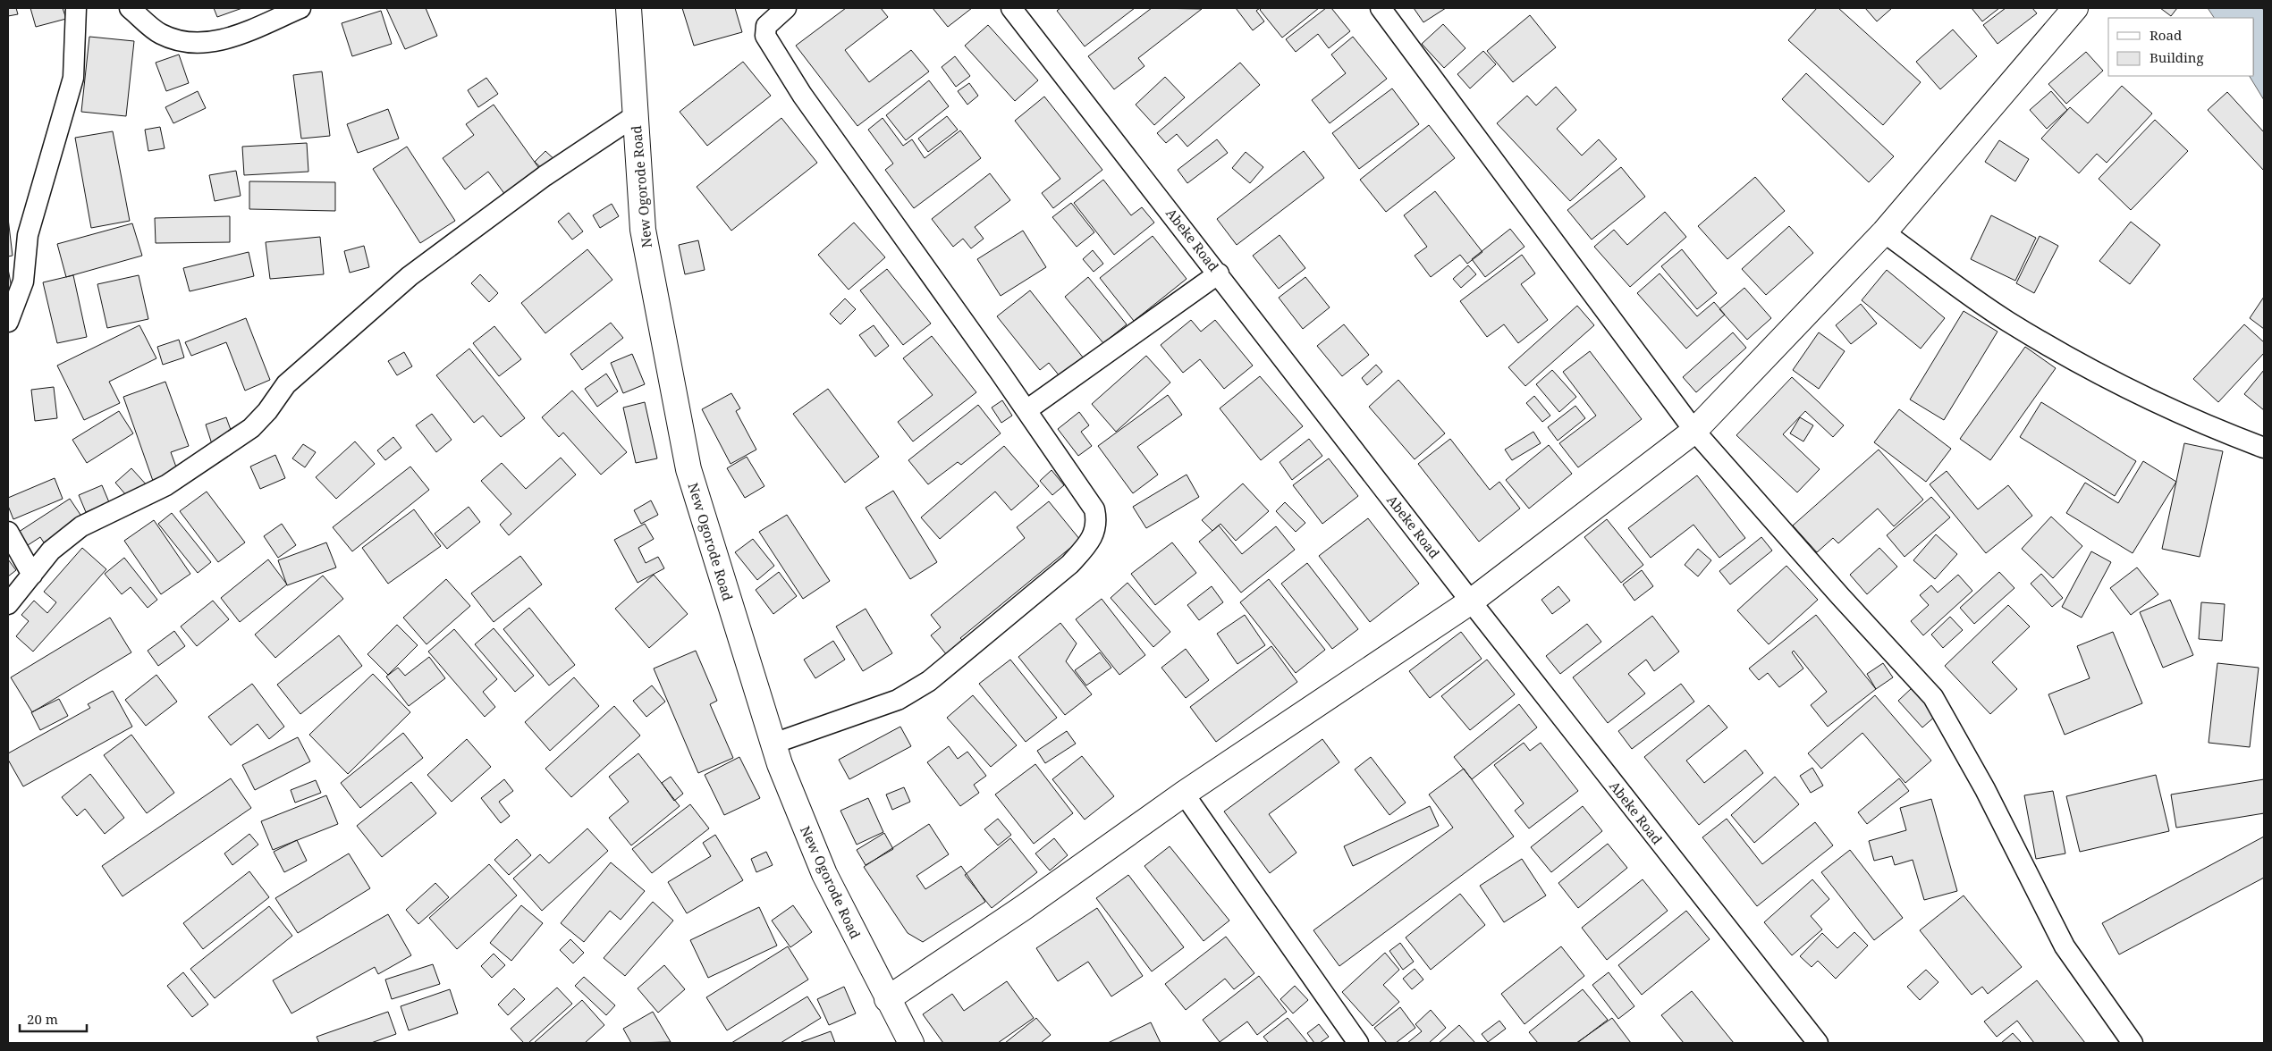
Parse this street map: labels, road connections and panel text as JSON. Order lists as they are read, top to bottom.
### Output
{
  "streets": {
    "street": ["New Ogorode Road", "Abeke Road"]
  },
  "legend": ["Road", "Building"],
  "scale_bar": "20 m"
}
